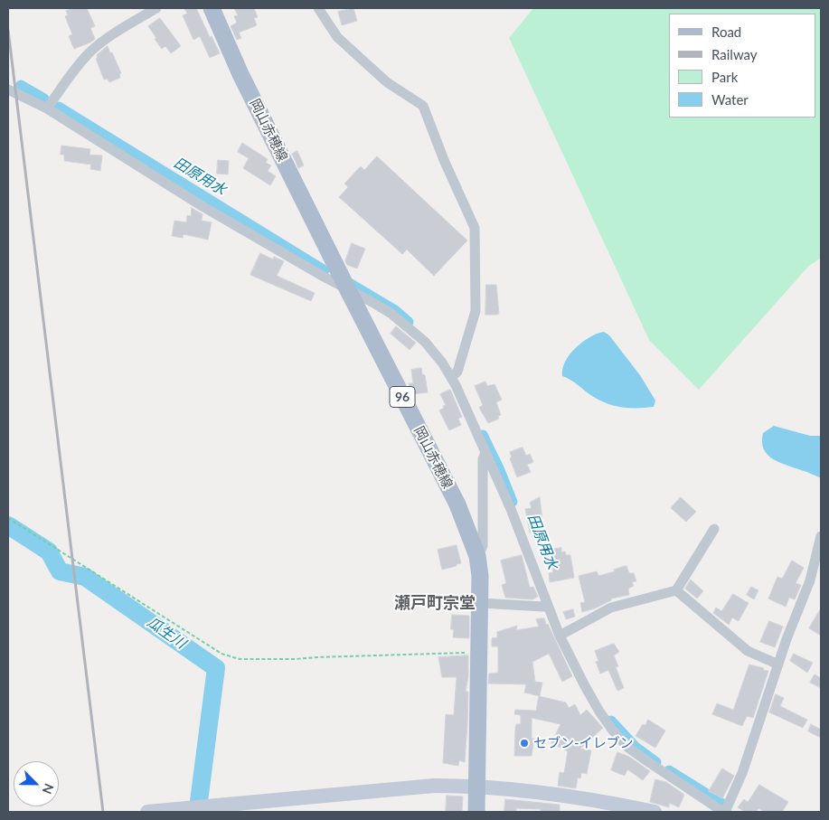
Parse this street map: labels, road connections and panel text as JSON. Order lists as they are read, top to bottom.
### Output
{
  "streets": {
    "main road": ["岡山赤穂線", "96"]
  },
  "districts": ["瀬戸町宗堂"],
  "water": ["田原用水", "瓜生川"],
  "places": ["セブン-イレブン"],
  "legend": [
    "Road",
    "Railway",
    "Park",
    "Water"
  ],
  "north": "bottom right"
}
